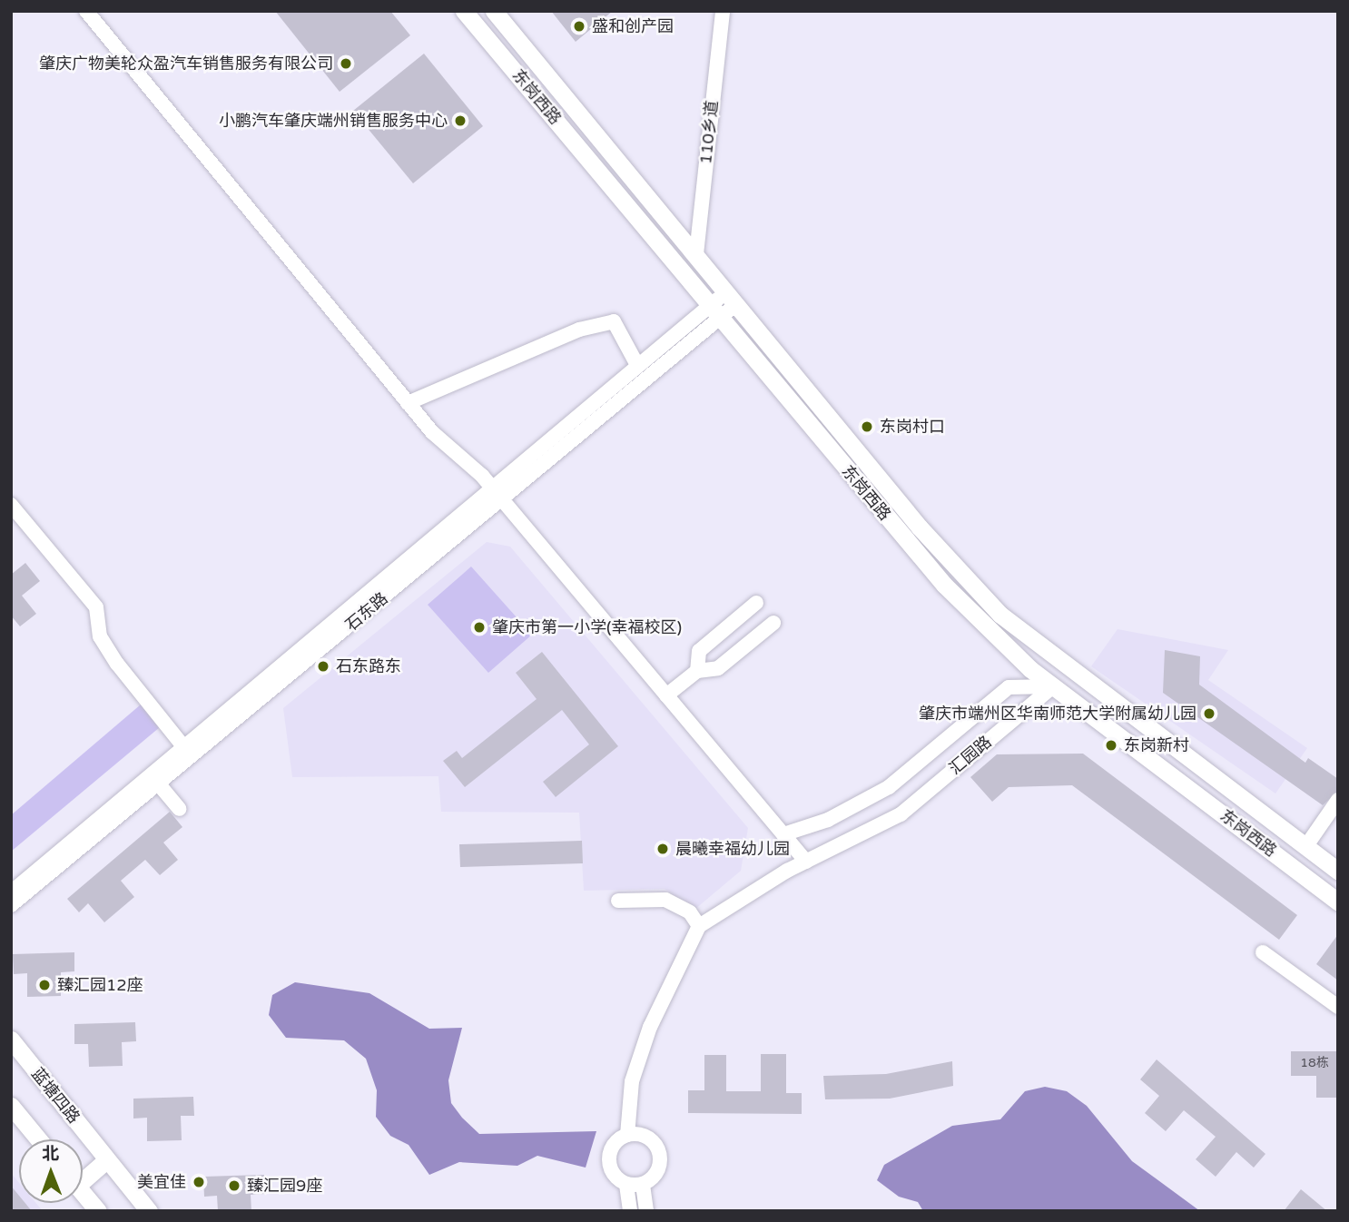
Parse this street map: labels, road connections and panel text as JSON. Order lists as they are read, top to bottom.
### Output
{
  "streets": {
    "main road": ["东岗西路", "蓝塘四路"],
    "street": ["110乡道", "石东路", "汇园路"]
  },
  "crossings": [
    ["东岗西路", "110乡道"],
    ["东岗西路", "石东路"],
    ["东岗西路", "汇园路"]
  ],
  "places": [
    "盛和创产园",
    "肇庆广物美轮众盈汽车销售服务有限公司",
    "小鹏汽车肇庆端州销售服务中心",
    "东岗村口",
    "肇庆市第一小学(幸福校区)",
    "石东路东",
    "肇庆市端州区华南师范大学附属幼儿园",
    "东岗新村",
    "晨曦幸福幼儿园",
    "臻汇园12座",
    "美宜佳",
    "臻汇园9座"
  ],
  "house_numbers": ["18栋"],
  "north": "top"
}
